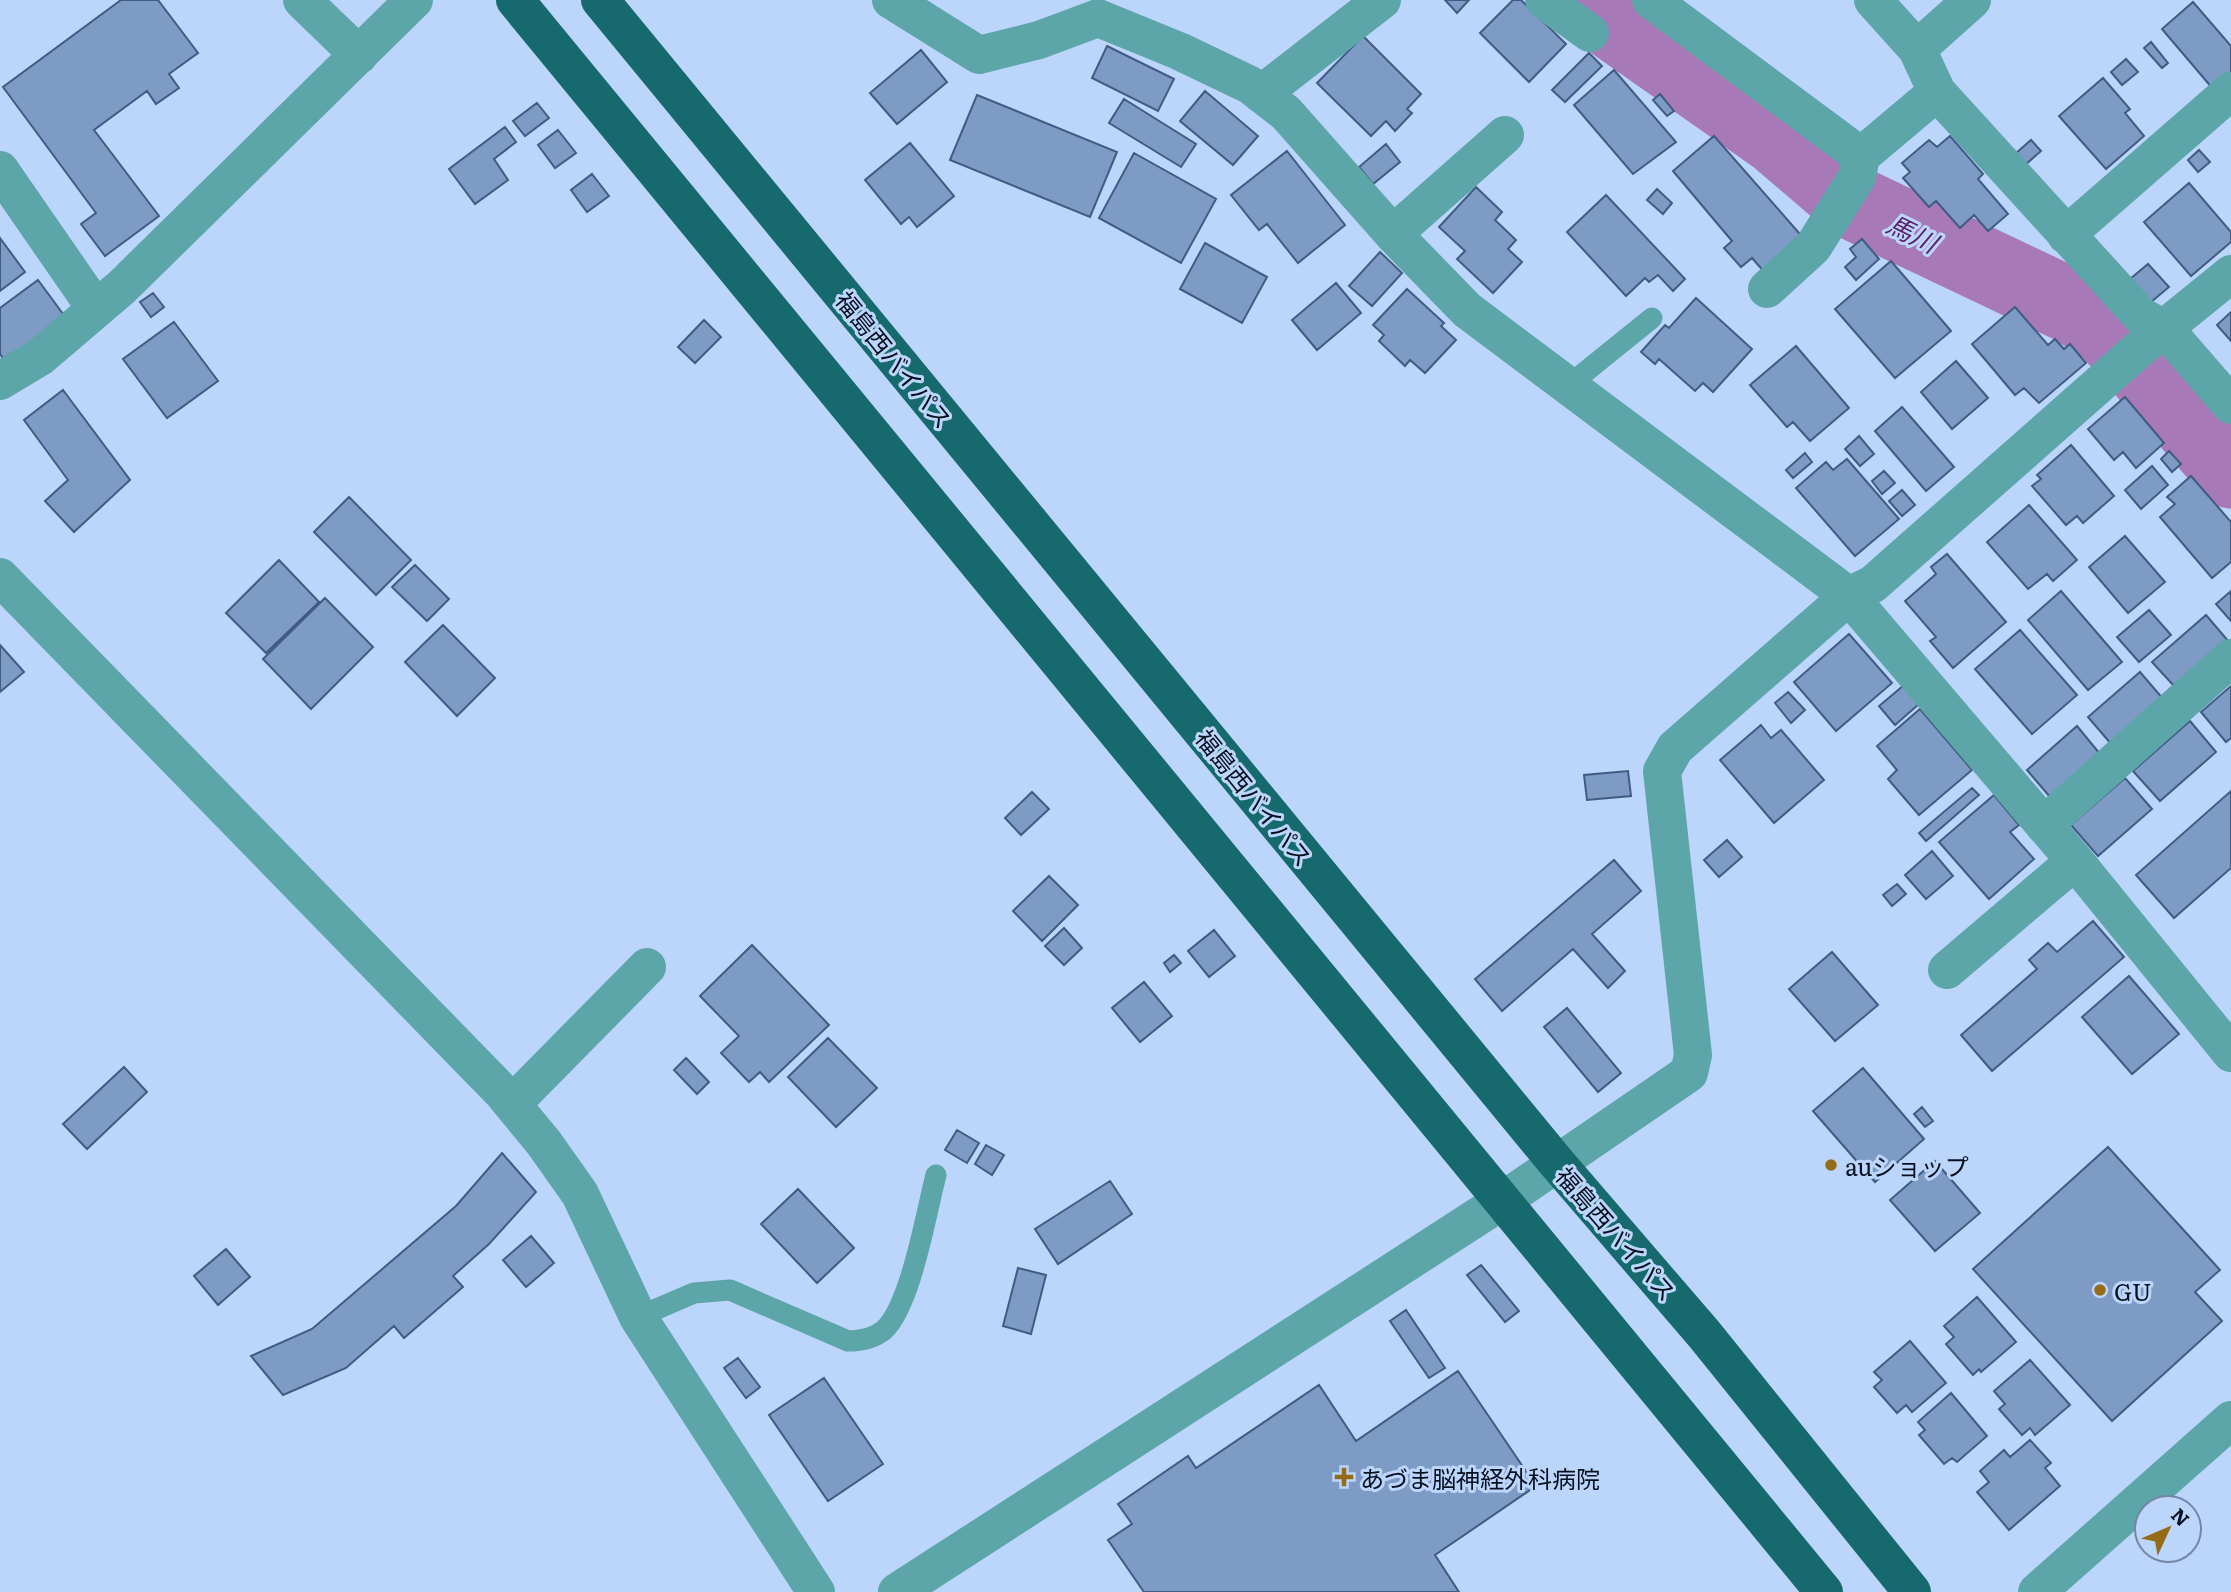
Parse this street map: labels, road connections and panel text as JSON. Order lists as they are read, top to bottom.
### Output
{
  "streets": {
    "highway": ["福島西バイパス"]
  },
  "water": ["馬川"],
  "places": {
    "other": ["auショップ", "GU"],
    "health": ["あづま脳神経外科病院"]
  },
  "north": "top right"
}
